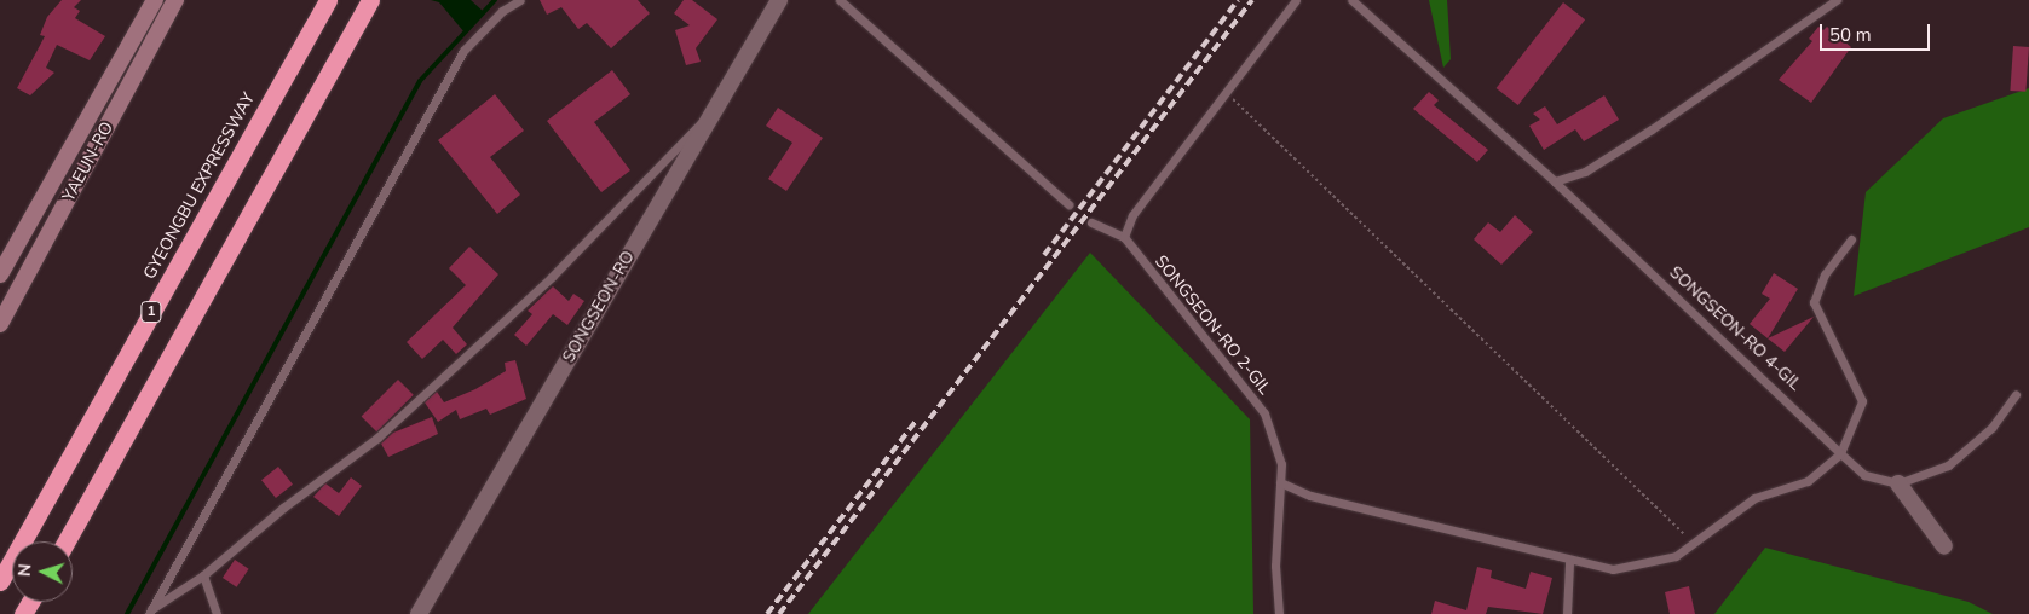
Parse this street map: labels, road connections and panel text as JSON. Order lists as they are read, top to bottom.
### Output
{
  "streets": {
    "highway": ["GYEONGBU EXPRESSWAY", "1"],
    "main road": ["YAEUN-RO"],
    "street": ["SONGSEON-RO"],
    "lane": ["SONGSEON-RO 2-GIL", "SONGSEON-RO 4-GIL"]
  },
  "scale_bar": "50 m",
  "north": "left"
}
